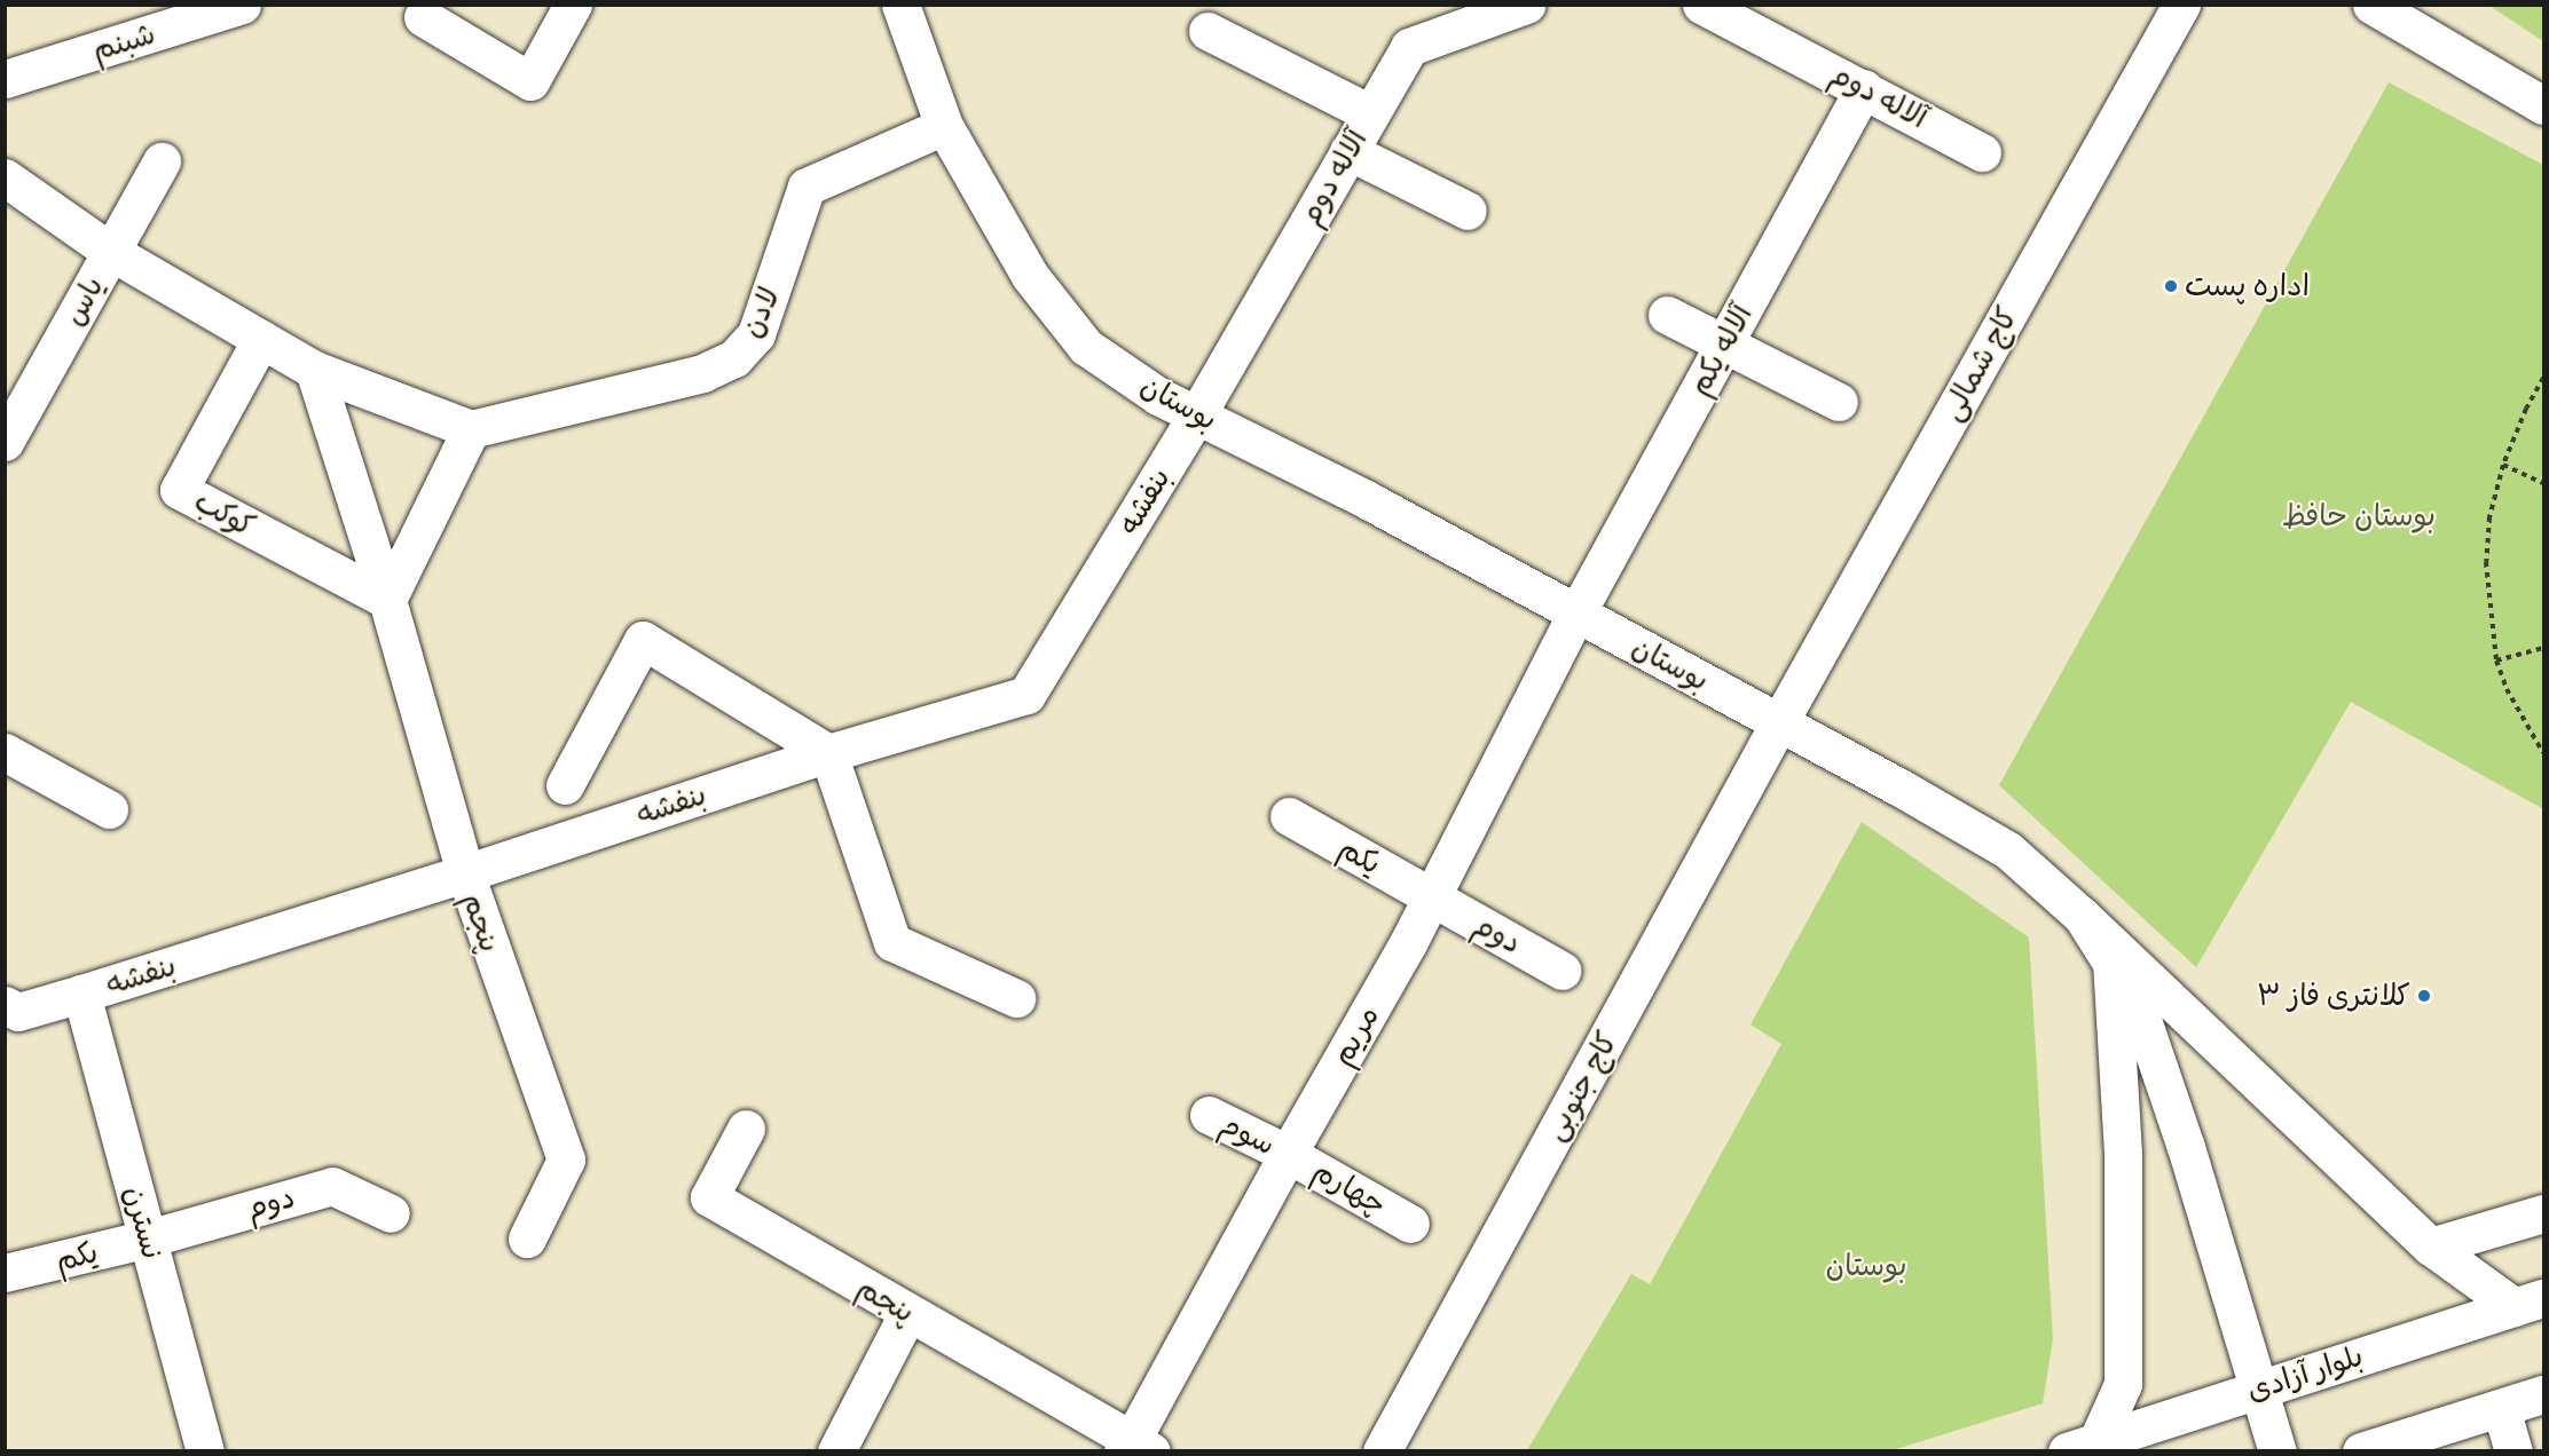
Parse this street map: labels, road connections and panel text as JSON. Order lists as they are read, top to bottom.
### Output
{
  "streets": {
    "street": [
      "شبنم",
      "آلاله دوم",
      "یاس",
      "لادن",
      "آلاله یکم",
      "کاج شمالی",
      "بوستان",
      "بنفشه",
      "کوکب",
      "یکم",
      "پنجم",
      "دوم",
      "مریم",
      "کاج جنوبی",
      "سوم",
      "چهارم",
      "نسترن",
      "بلوار آزادی"
    ]
  },
  "crossings": [
    ["آلاله دوم", "آلاله یکم"],
    ["آلاله دوم", "بوستان"],
    ["آلاله دوم", "بنفشه"],
    ["لادن", "بوستان"],
    ["آلاله یکم", "بوستان"],
    ["آلاله یکم", "مریم"],
    ["کاج شمالی", "بوستان"],
    ["کاج شمالی", "کاج جنوبی"],
    ["بوستان", "بنفشه"],
    ["بوستان", "مریم"],
    ["بوستان", "کاج جنوبی"],
    ["بوستان", "بلوار آزادی"],
    ["بنفشه", "پنجم"],
    ["بنفشه", "نسترن"],
    ["یکم", "دوم"],
    ["یکم", "مریم"],
    ["یکم", "نسترن"],
    ["پنجم", "مریم"],
    ["دوم", "مریم"],
    ["دوم", "نسترن"],
    ["مریم", "سوم"],
    ["مریم", "چهارم"],
    ["سوم", "چهارم"]
  ],
  "parks": ["بوستان حافظ", "بوستان"],
  "places": ["اداره پست", "کلانتری فاز ۳"]
}
